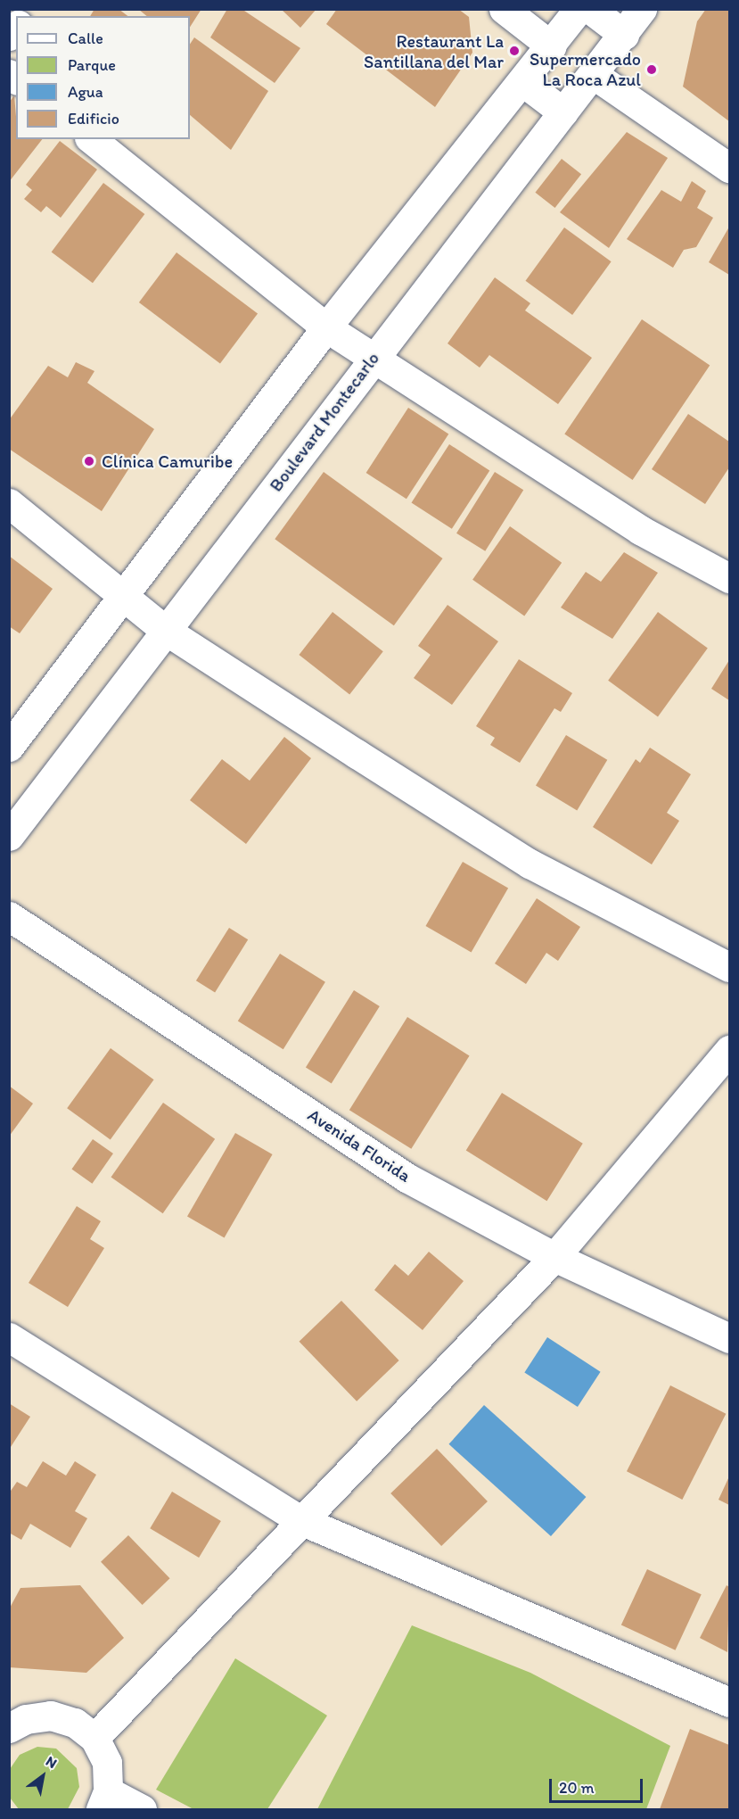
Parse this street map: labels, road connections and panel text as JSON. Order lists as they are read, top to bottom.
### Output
{
  "streets": {
    "street": ["Boulevard Montecarlo", "Avenida Florida"]
  },
  "places": ["Restaurant La Santillana del Mar", "Supermercado La Roca Azul", "Clínica Camuribe"],
  "legend": [
    "Calle",
    "Parque",
    "Agua",
    "Edificio"
  ],
  "scale_bar": "20 m",
  "north": "top right"
}
